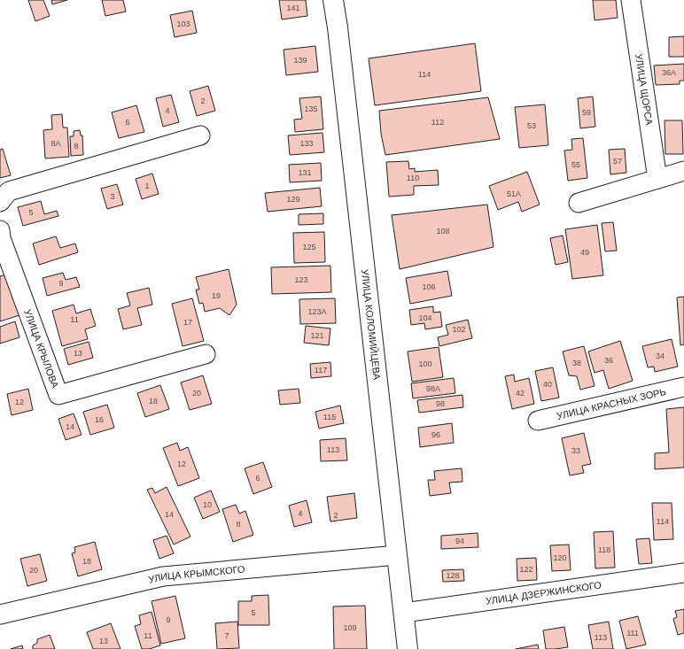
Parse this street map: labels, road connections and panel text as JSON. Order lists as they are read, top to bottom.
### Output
{
  "streets": {
    "main road": ["УЛИЦА КОЛОМИЙЦЕВА"],
    "street": [
      "УЛИЦА ЩОРСА",
      "УЛИЦА КРЫЛОВА",
      "УЛИЦА КРАСНЫХ ЗОРЬ",
      "УЛИЦА КРЫМСКОГО",
      "УЛИЦА ДЗЕРЖИНСКОГО"
    ]
  },
  "crossings": [
    ["УЛИЦА КОЛОМИЙЦЕВА", "УЛИЦА КРЫМСКОГО"],
    ["УЛИЦА КОЛОМИЙЦЕВА", "УЛИЦА ДЗЕРЖИНСКОГО"]
  ],
  "house_numbers": [
    "141",
    "103",
    "139",
    "36А",
    "114",
    "2",
    "135",
    "4",
    "59",
    "6",
    "112",
    "53",
    "8А",
    "133",
    "8",
    "57",
    "55",
    "131",
    "110",
    "1",
    "51А",
    "3",
    "129",
    "5",
    "108",
    "125",
    "49",
    "123",
    "9",
    "106",
    "19",
    "123А",
    "104",
    "11",
    "17",
    "102",
    "121",
    "13",
    "34",
    "36",
    "38",
    "100",
    "117",
    "40",
    "98А",
    "20",
    "42",
    "18",
    "12",
    "98",
    "115",
    "16",
    "14",
    "96",
    "113",
    "33",
    "12",
    "6",
    "10",
    "4",
    "14",
    "2",
    "114",
    "8",
    "94",
    "118",
    "120",
    "18",
    "122",
    "20",
    "128",
    "5",
    "9",
    "109",
    "111",
    "11",
    "7",
    "113",
    "13"
  ]
}
